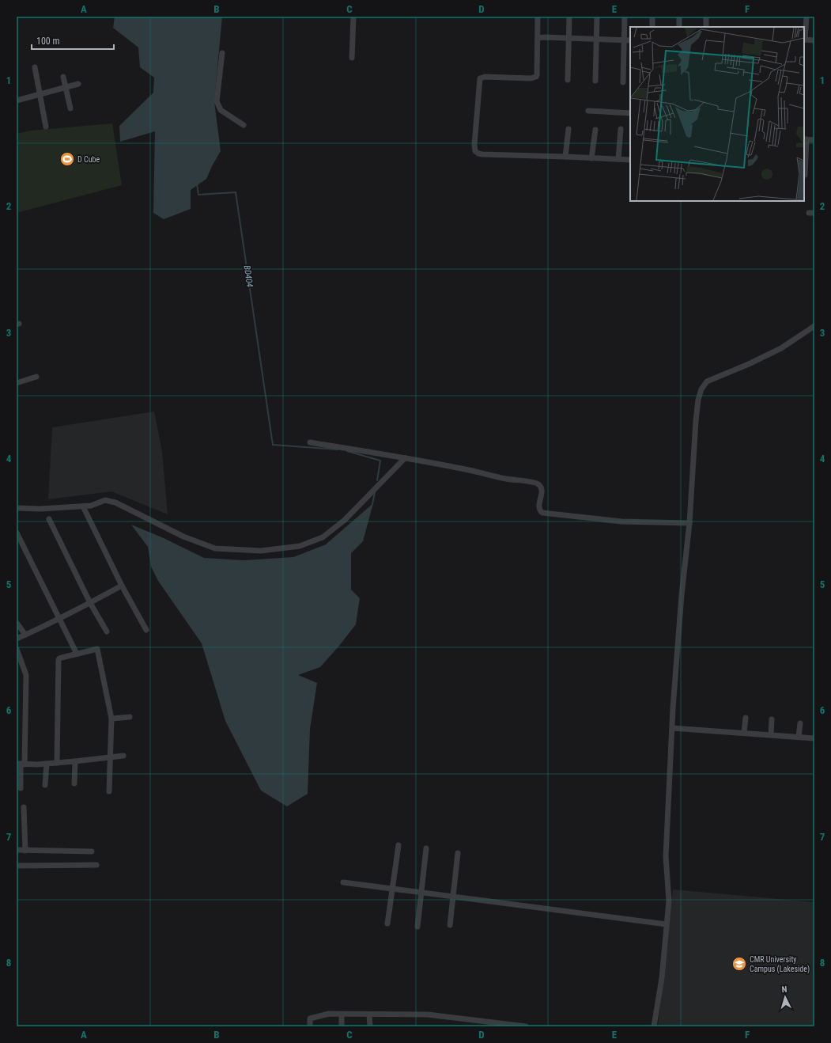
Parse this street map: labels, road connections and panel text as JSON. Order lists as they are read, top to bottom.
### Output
{
  "water": ["BD404"],
  "places": {
    "sports": ["D Cube"],
    "school or university": ["CMR University Campus (Lakeside)"]
  },
  "scale_bar": "100 m",
  "north": "top",
  "grid": {
    "columns": [
      "A",
      "B",
      "C",
      "D",
      "E",
      "F"
    ],
    "rows": [
      "1",
      "2",
      "3",
      "4",
      "5",
      "6",
      "7",
      "8"
    ]
  }
}
